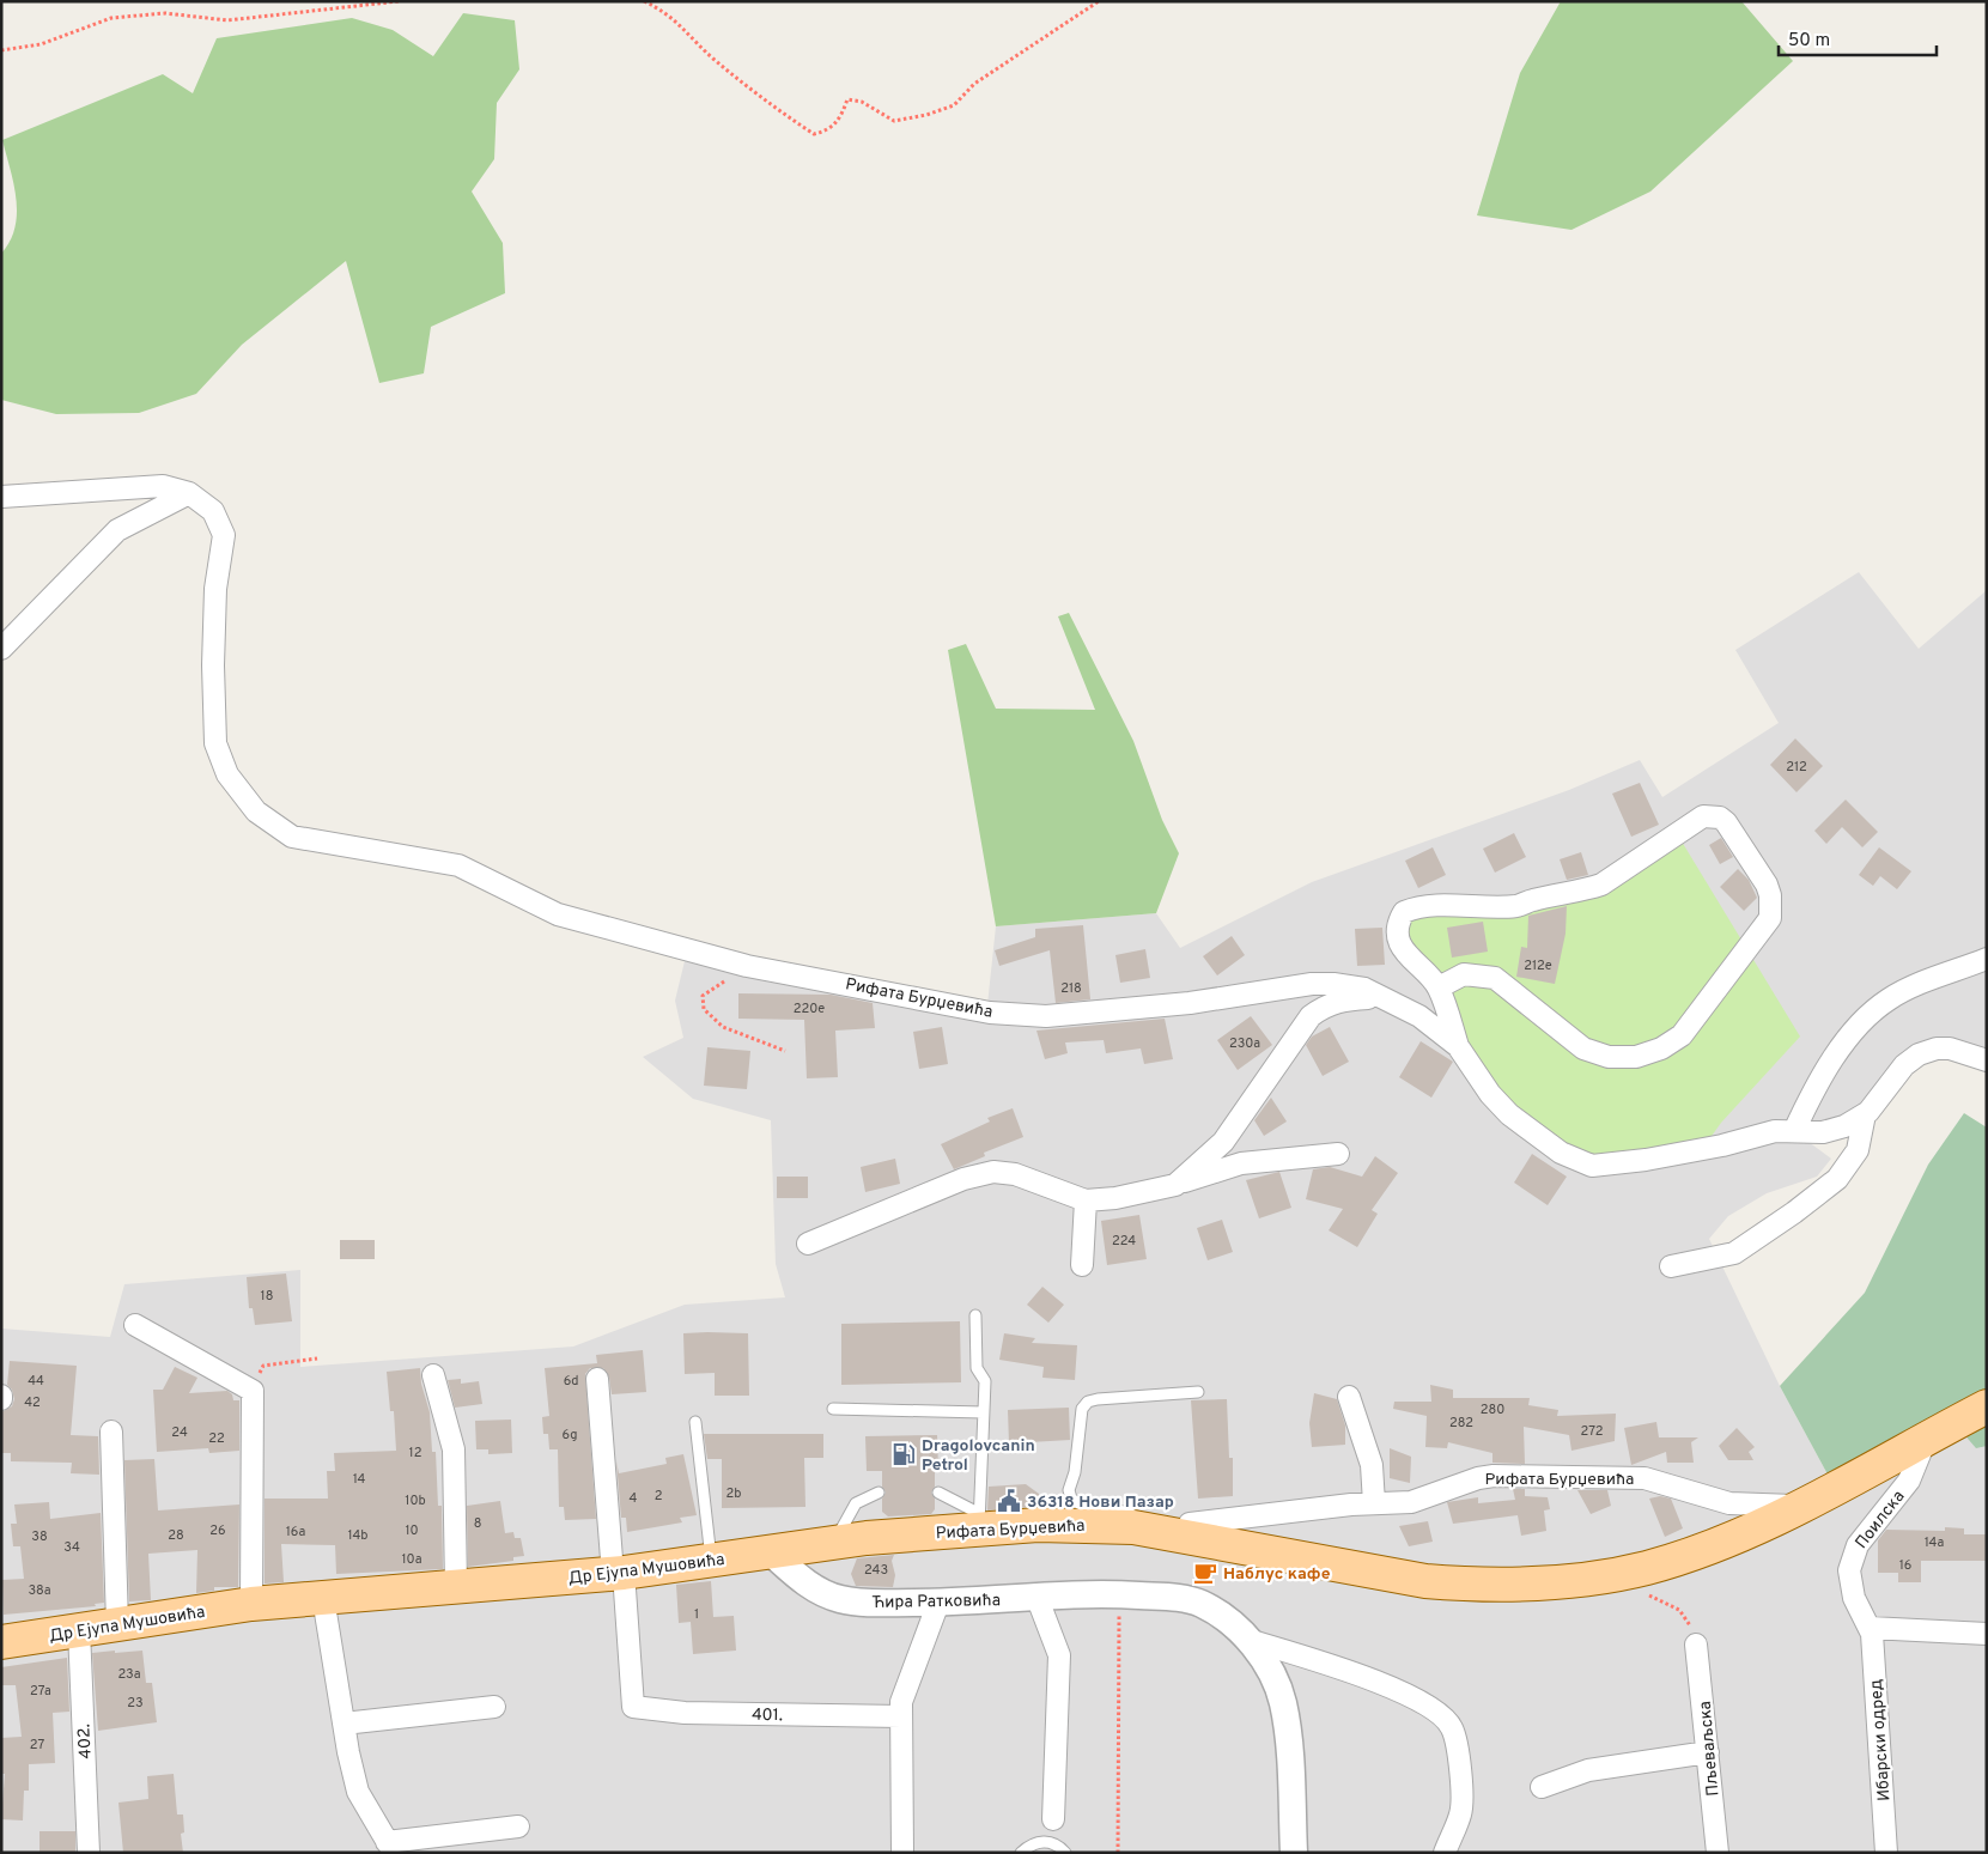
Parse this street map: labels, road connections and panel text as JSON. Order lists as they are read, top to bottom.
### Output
{
  "streets": {
    "main road": ["Рифата Бурџевића", "Др Ејупа Мушовића"],
    "street": [
      "Поилска",
      "Ћира Ратковића",
      "401.",
      "Ибарски одред",
      "402.",
      "Пљеваљска"
    ]
  },
  "crossings": [
    ["Рифата Бурџевића", "Поилска"],
    ["Рифата Бурџевића", "Др Ејупа Мушовића"],
    ["Поилска", "Ибарски одред"],
    ["Др Ејупа Мушовића", "Ћира Ратковића"],
    ["Др Ејупа Мушовића", "401."],
    ["Др Ејупа Мушовића", "402."]
  ],
  "places": {
    "fuel station": ["Dragolovcanin Petrol"],
    "public building": ["36318 Нови Пазар"],
    "cafe": ["Наблус кафе"]
  },
  "house_numbers": [
    "212",
    "212e",
    "218",
    "220e",
    "230a",
    "224",
    "18",
    "44",
    "6d",
    "42",
    "280",
    "282",
    "272",
    "24",
    "6g",
    "22",
    "12",
    "14",
    "2b",
    "2",
    "4",
    "10b",
    "8",
    "26",
    "10",
    "16a",
    "28",
    "14b",
    "38",
    "14a",
    "34",
    "10a",
    "16",
    "243",
    "38a",
    "1",
    "23a",
    "27a",
    "23",
    "27"
  ],
  "scale_bar": "50 m"
}
